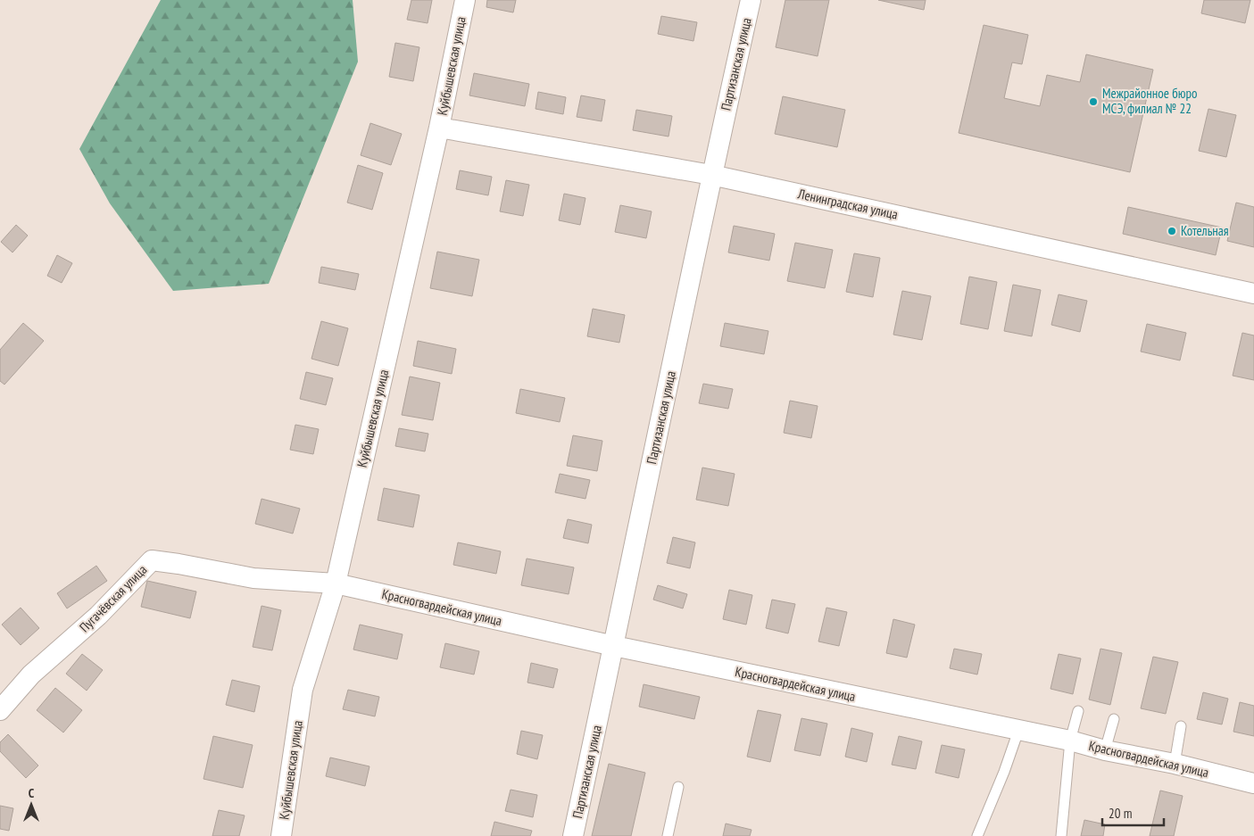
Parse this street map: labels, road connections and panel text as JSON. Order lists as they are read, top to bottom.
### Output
{
  "streets": {
    "street": [
      "Партизанская улица",
      "Куйбышевская улица",
      "Ленинградская улица",
      "Пугачёвская улица",
      "Красногвардейская улица"
    ]
  },
  "crossings": [
    ["Партизанская улица", "Ленинградская улица"],
    ["Партизанская улица", "Красногвардейская улица"],
    ["Куйбышевская улица", "Ленинградская улица"],
    ["Куйбышевская улица", "Пугачёвская улица"],
    ["Куйбышевская улица", "Красногвардейская улица"],
    ["Пугачёвская улица", "Красногвардейская улица"]
  ],
  "places": ["Межрайонное бюро МСЭ, филиал № 22", "Котельная"],
  "scale_bar": "20 m",
  "north": "top"
}
